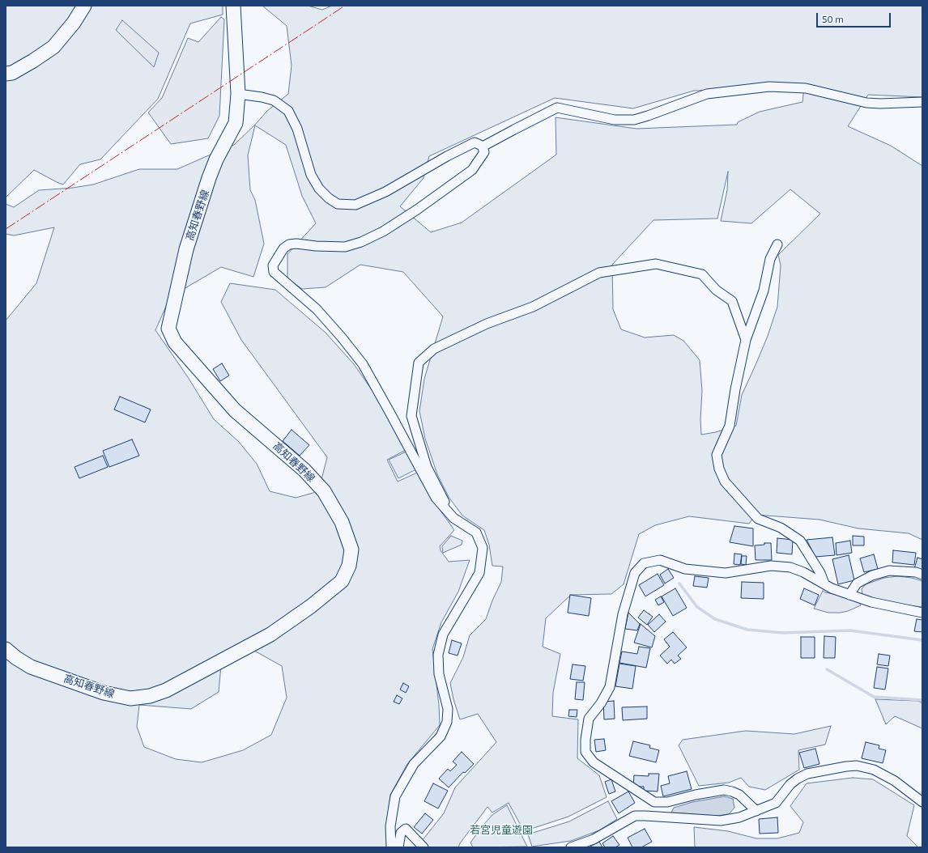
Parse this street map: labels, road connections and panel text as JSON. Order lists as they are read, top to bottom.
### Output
{
  "streets": {
    "main road": ["高知春野線"]
  },
  "parks": ["若宮児童遊園"],
  "scale_bar": "50 m"
}
